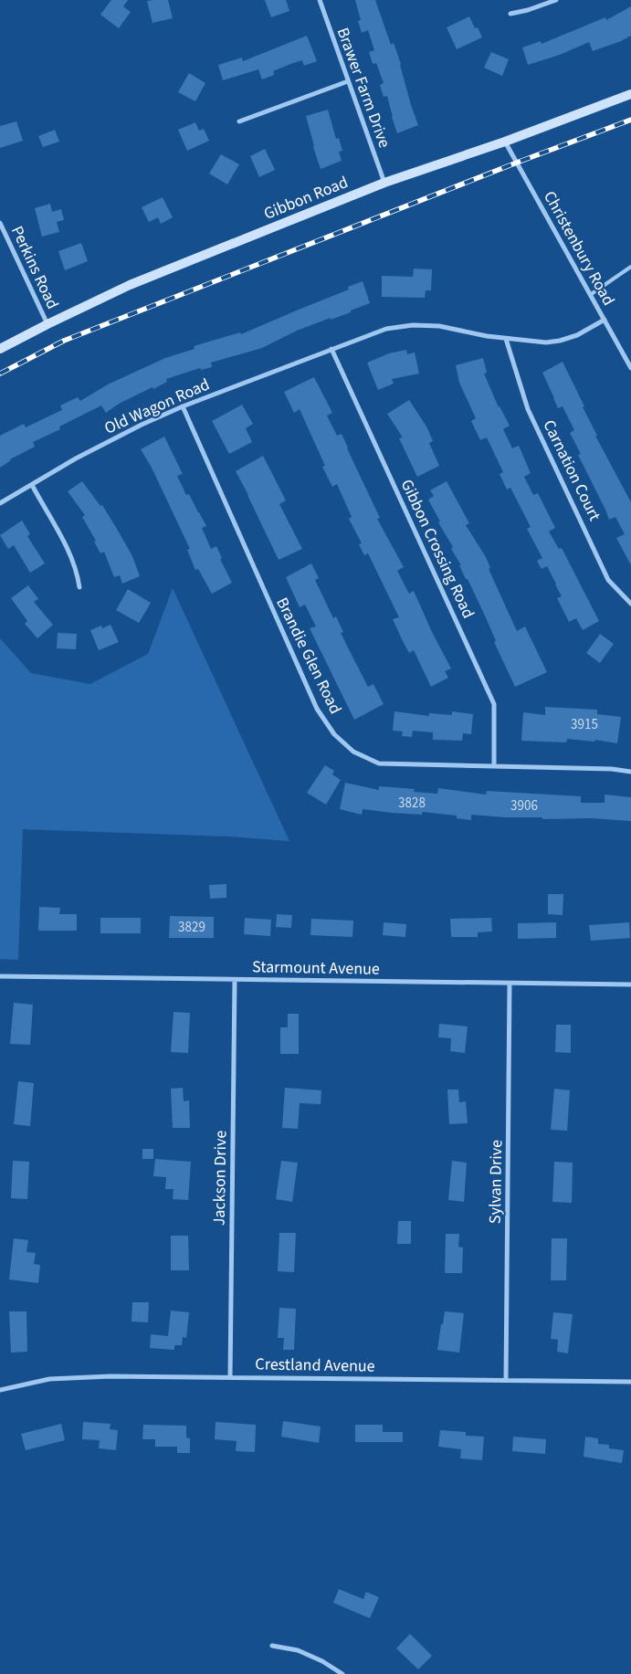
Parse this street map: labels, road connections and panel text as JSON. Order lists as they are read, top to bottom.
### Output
{
  "streets": {
    "main road": ["Gibbon Road"],
    "street": [
      "Brawer Farm Drive",
      "Christenbury Road",
      "Perkins Road",
      "Old Wagon Road",
      "Carnation Court",
      "Gibbon Crossing Road",
      "Brandie Glen Road",
      "Starmount Avenue",
      "Jackson Drive",
      "Sylvan Drive",
      "Crestland Avenue"
    ]
  },
  "crossings": [
    ["Brawer Farm Drive", "Gibbon Road"],
    ["Gibbon Road", "Christenbury Road"],
    ["Gibbon Road", "Perkins Road"],
    ["Christenbury Road", "Old Wagon Road"],
    ["Old Wagon Road", "Carnation Court"],
    ["Old Wagon Road", "Gibbon Crossing Road"],
    ["Old Wagon Road", "Brandie Glen Road"],
    ["Gibbon Crossing Road", "Brandie Glen Road"],
    ["Starmount Avenue", "Jackson Drive"],
    ["Starmount Avenue", "Sylvan Drive"],
    ["Jackson Drive", "Crestland Avenue"],
    ["Sylvan Drive", "Crestland Avenue"]
  ],
  "house_numbers": [
    "3915",
    "3828",
    "3906",
    "3829"
  ]
}
